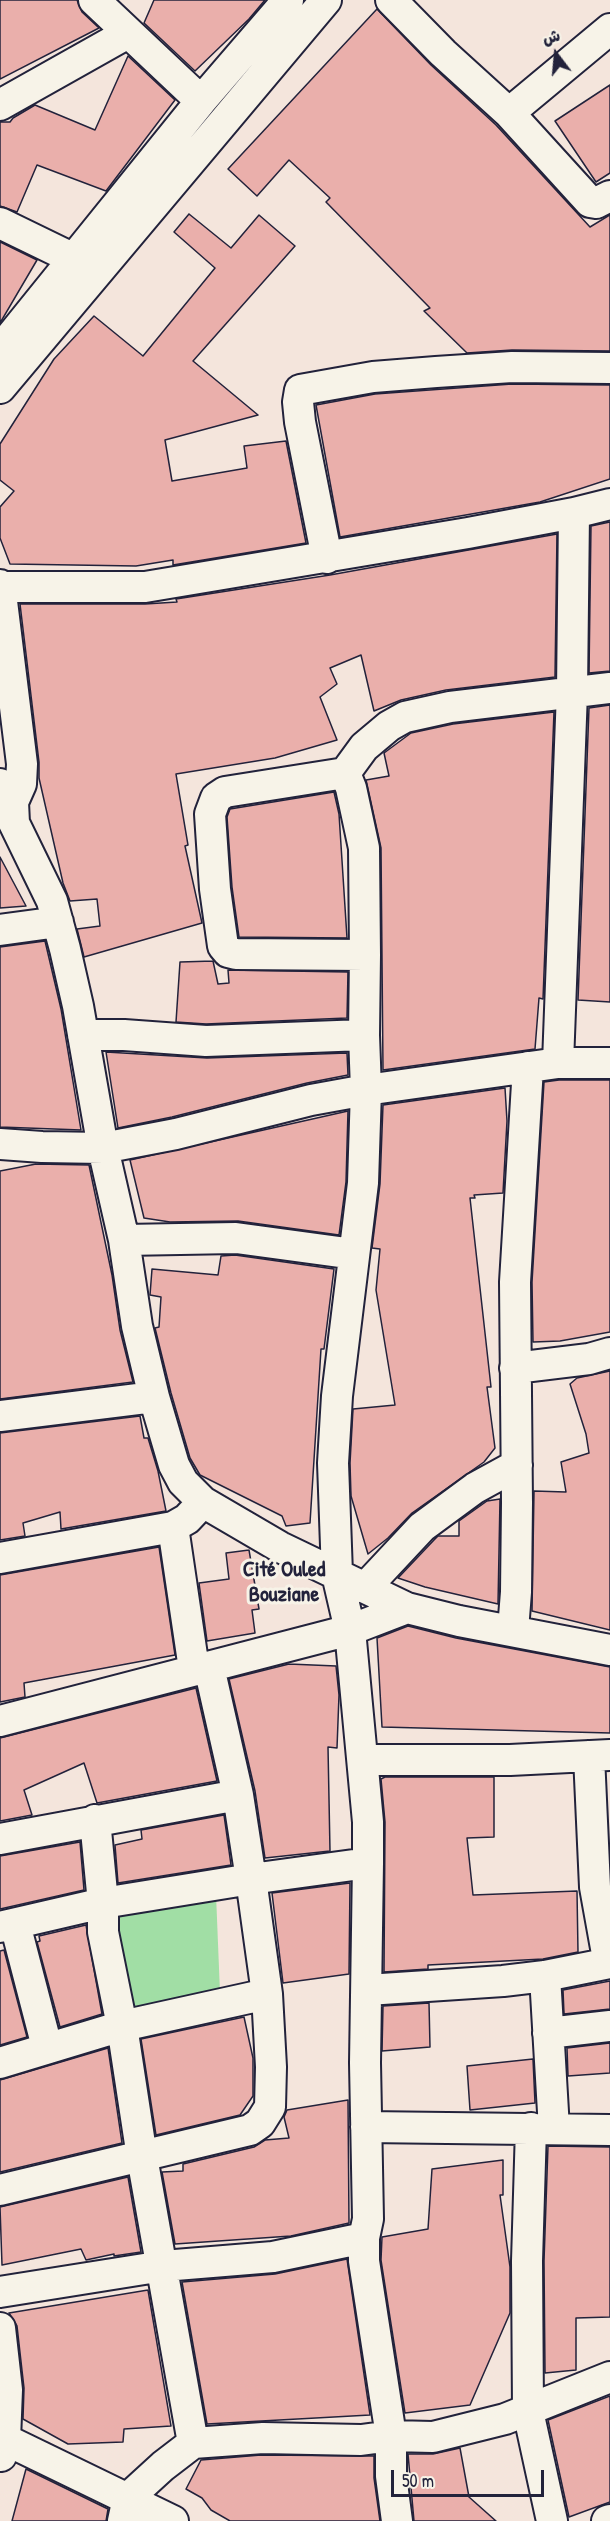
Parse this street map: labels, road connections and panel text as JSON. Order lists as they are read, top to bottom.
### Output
{
  "districts": ["Cité Ouled Bouziane"],
  "scale_bar": "50 m",
  "north": "top"
}
